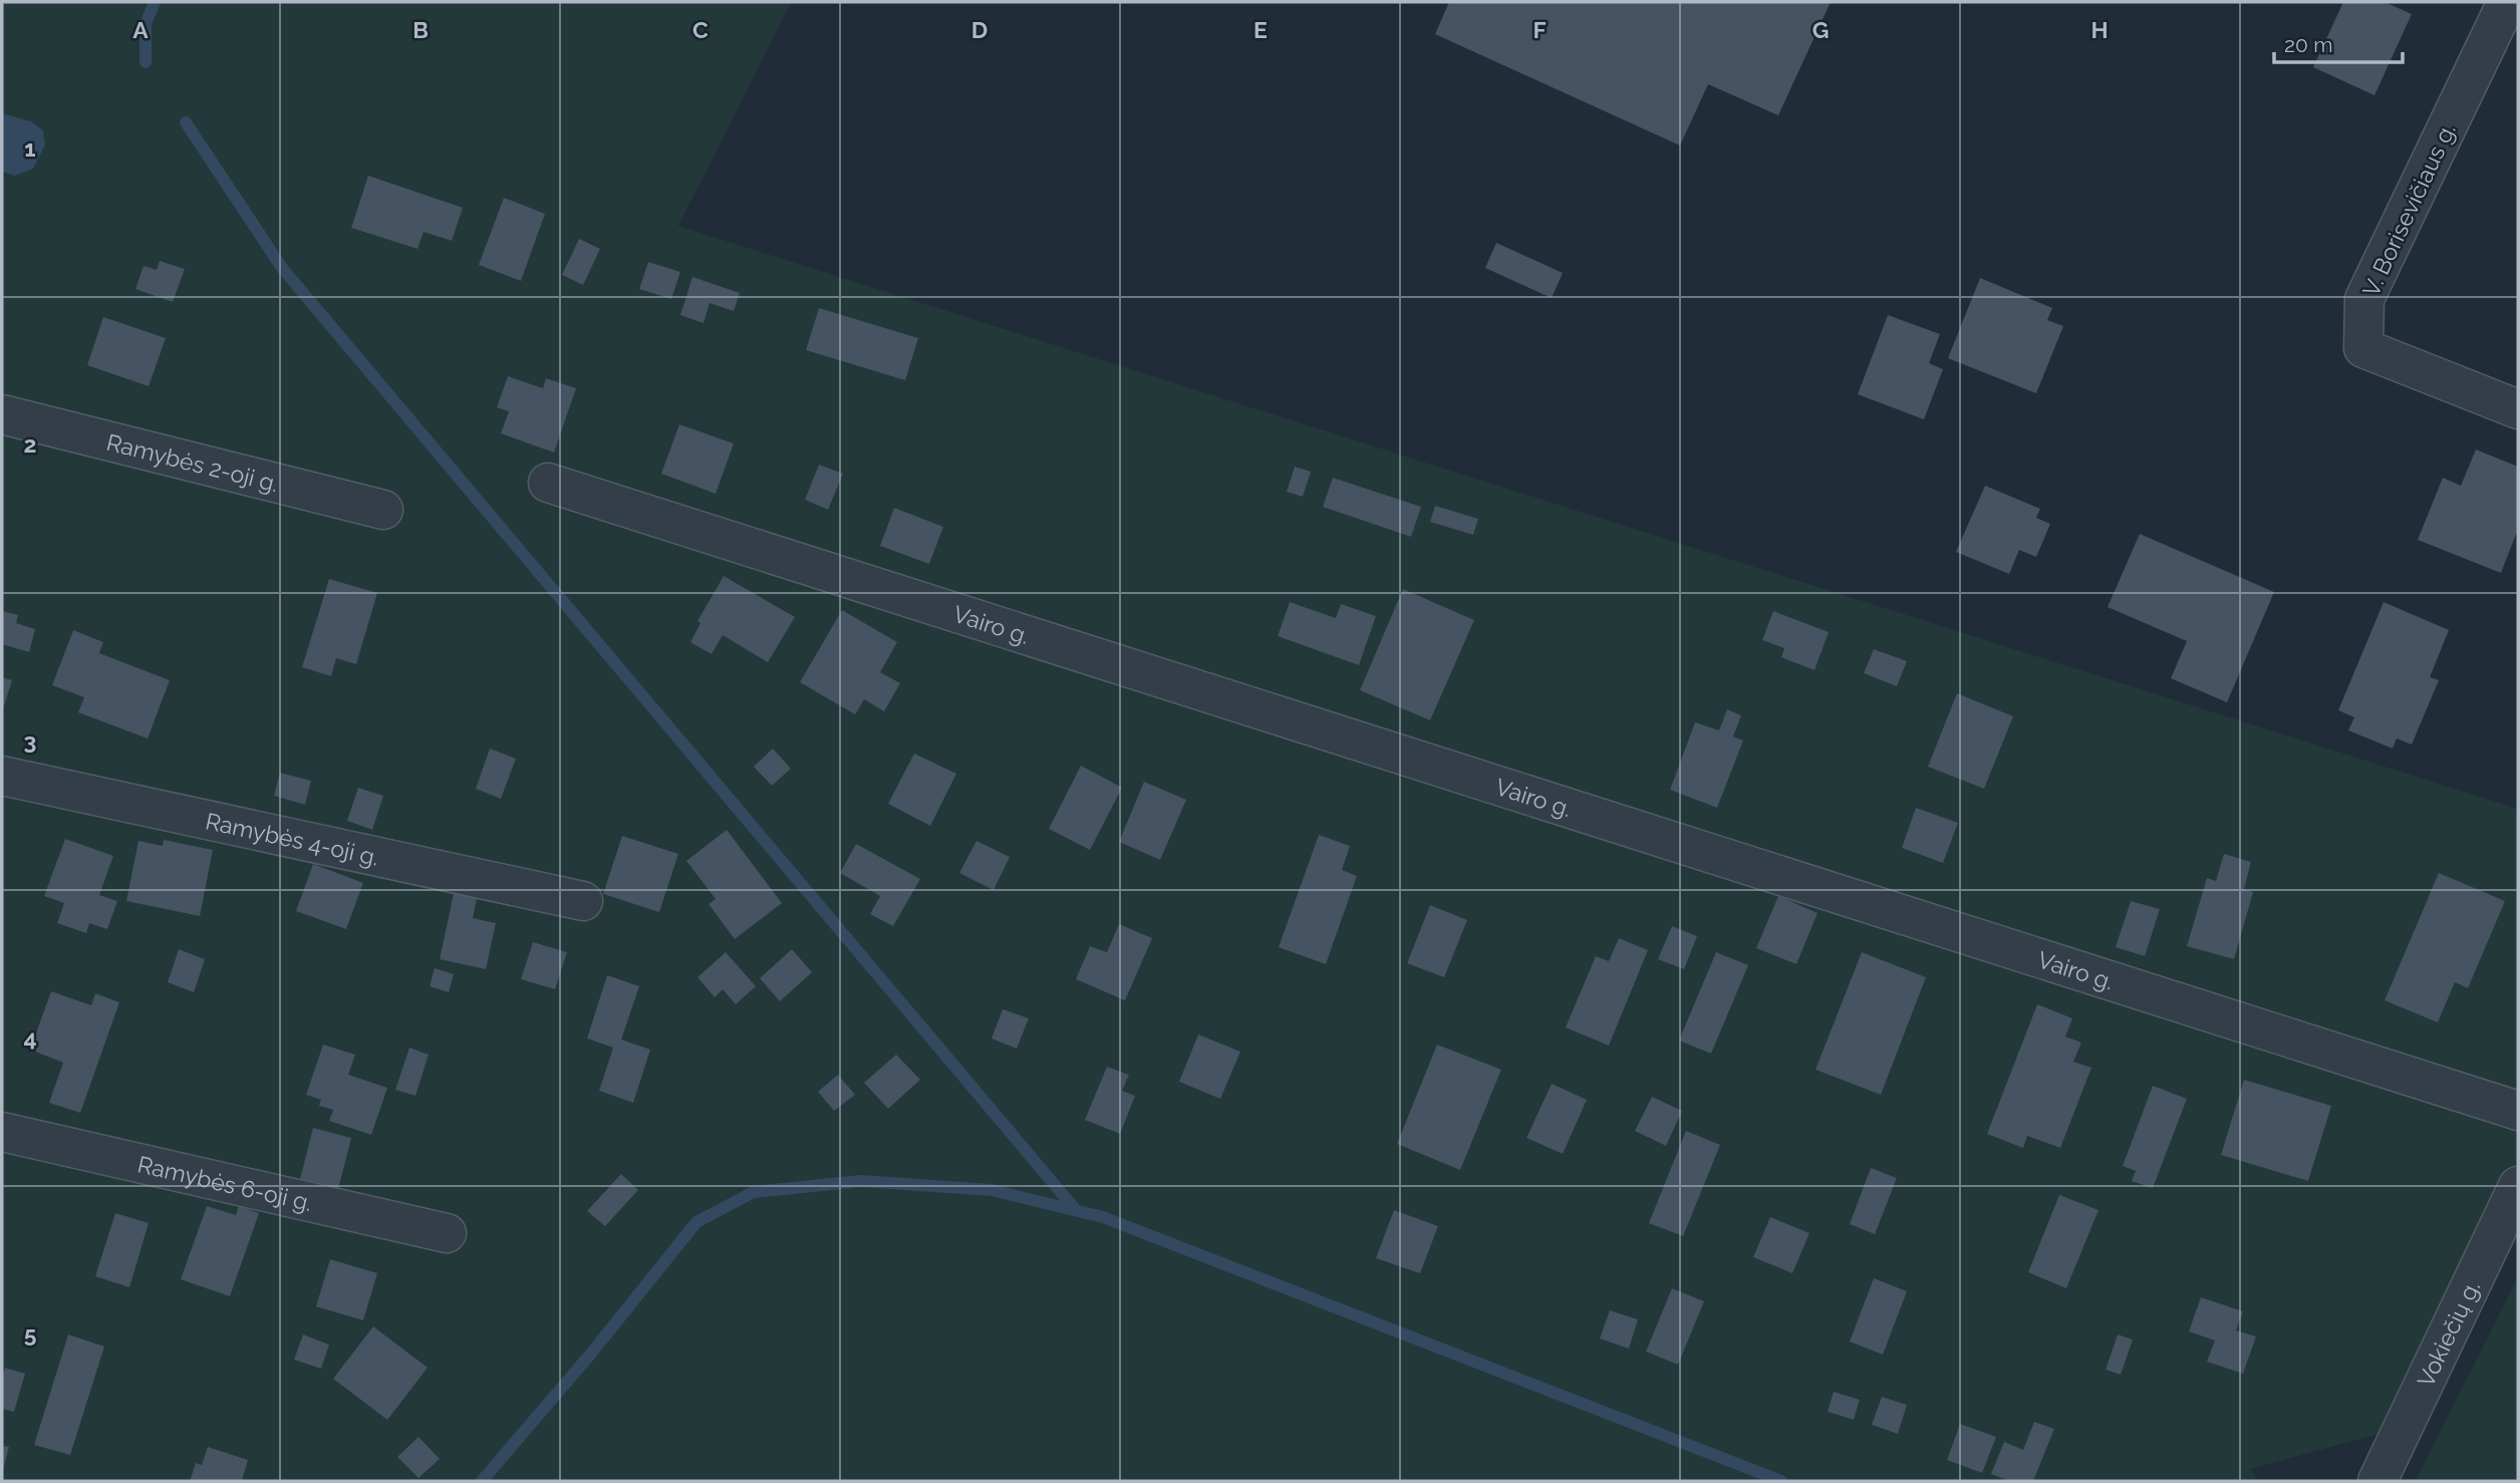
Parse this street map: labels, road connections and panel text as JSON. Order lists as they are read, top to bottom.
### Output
{
  "streets": {
    "street": [
      "V. Borisevičiaus g.",
      "Ramybės 2-oji g.",
      "Vairo g.",
      "Ramybės 4-oji g.",
      "Ramybės 6-oji g.",
      "Vokiečių g."
    ]
  },
  "scale_bar": "20 m",
  "grid": {
    "columns": [
      "A",
      "B",
      "C",
      "D",
      "E",
      "F",
      "G",
      "H"
    ],
    "rows": [
      "1",
      "2",
      "3",
      "4",
      "5"
    ]
  }
}
